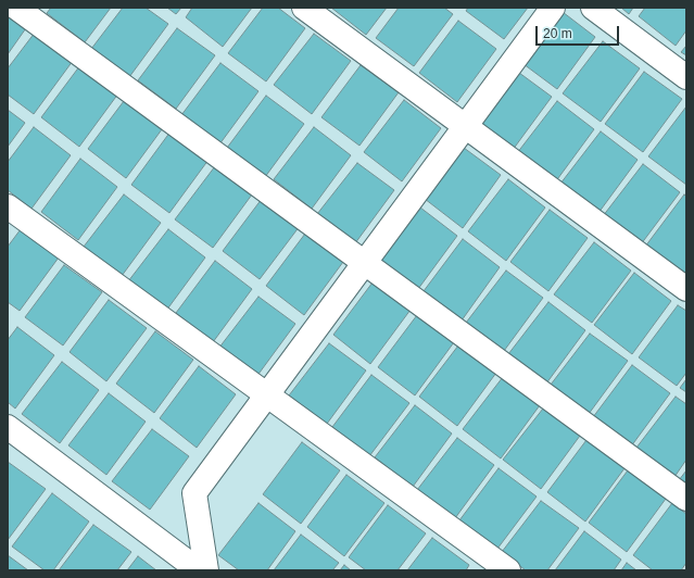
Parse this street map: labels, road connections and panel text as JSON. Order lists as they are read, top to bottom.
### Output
{
  "scale_bar": "20 m"
}
